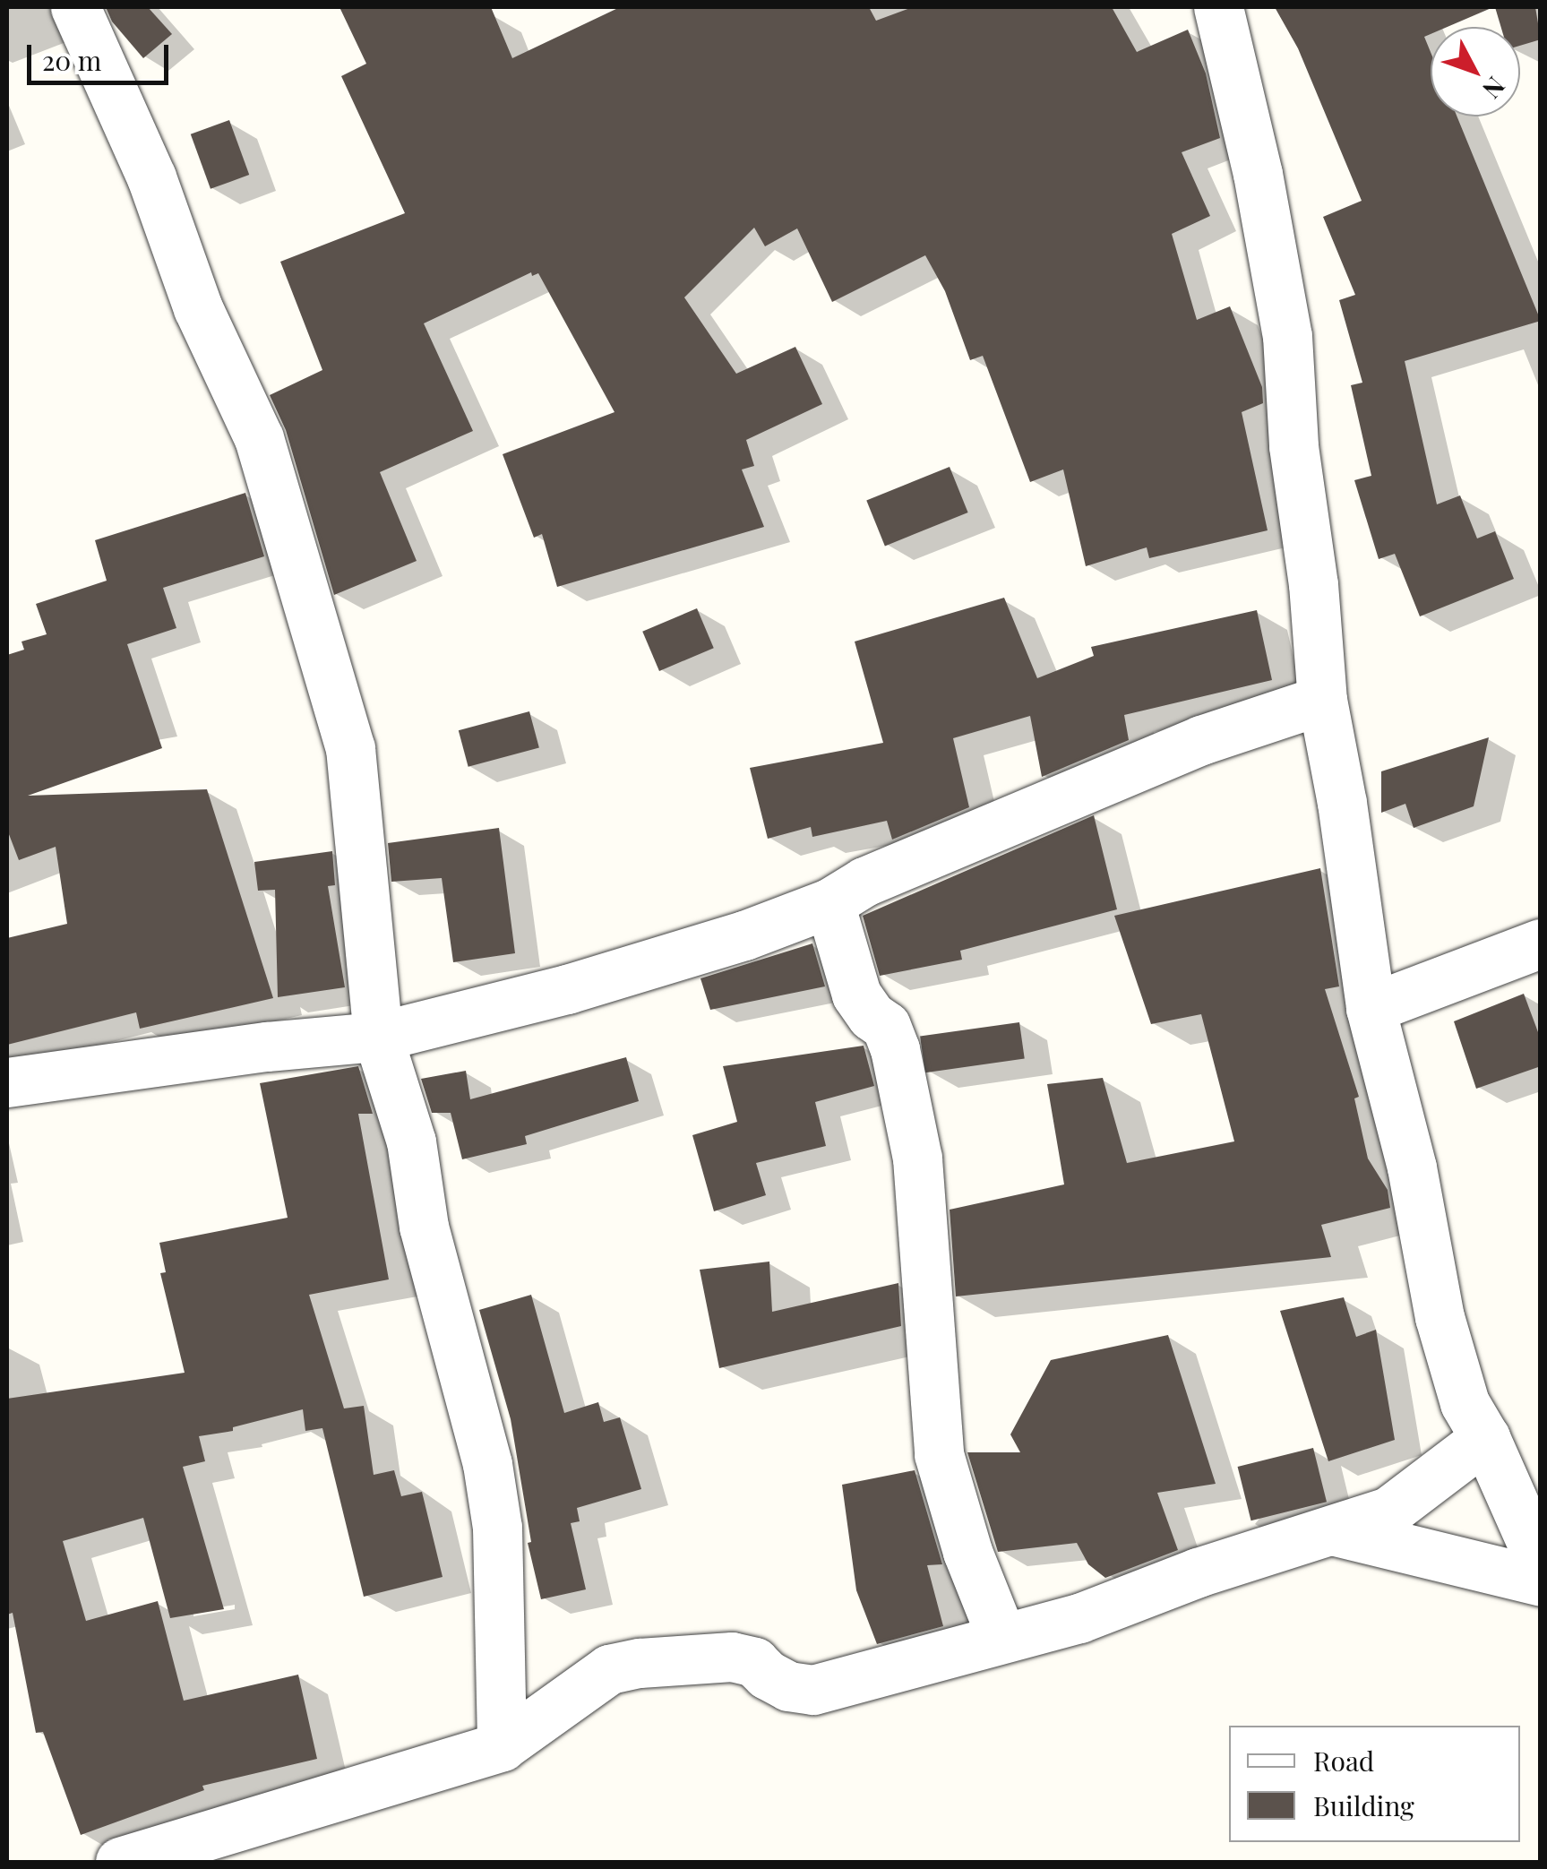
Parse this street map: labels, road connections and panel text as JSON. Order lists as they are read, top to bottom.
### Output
{
  "legend": ["Road", "Building"],
  "scale_bar": "20 m",
  "north": "bottom right"
}
